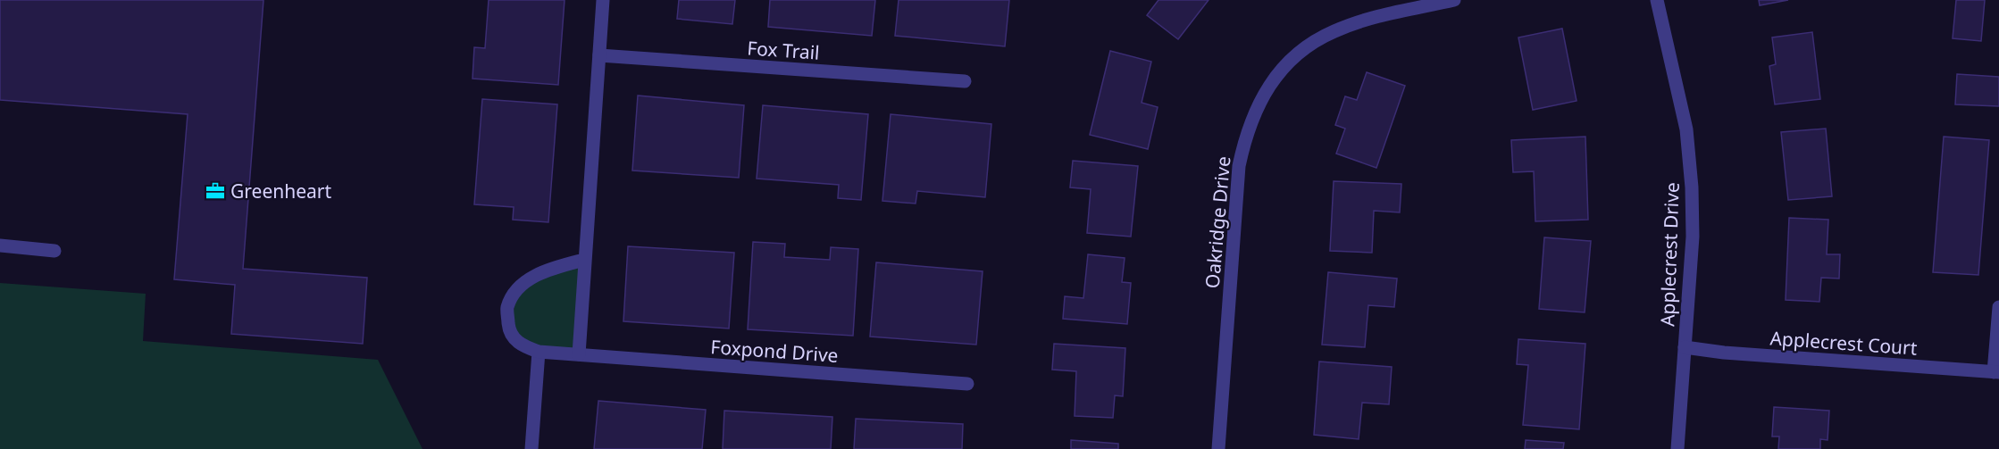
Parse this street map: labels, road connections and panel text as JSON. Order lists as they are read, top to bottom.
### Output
{
  "streets": {
    "street": [
      "Fox Trail",
      "Oakridge Drive",
      "Applecrest Drive",
      "Applecrest Court",
      "Foxpond Drive"
    ]
  },
  "crossings": [
    ["Applecrest Drive", "Applecrest Court"]
  ],
  "places": {
    "office": ["Greenheart"]
  }
}
